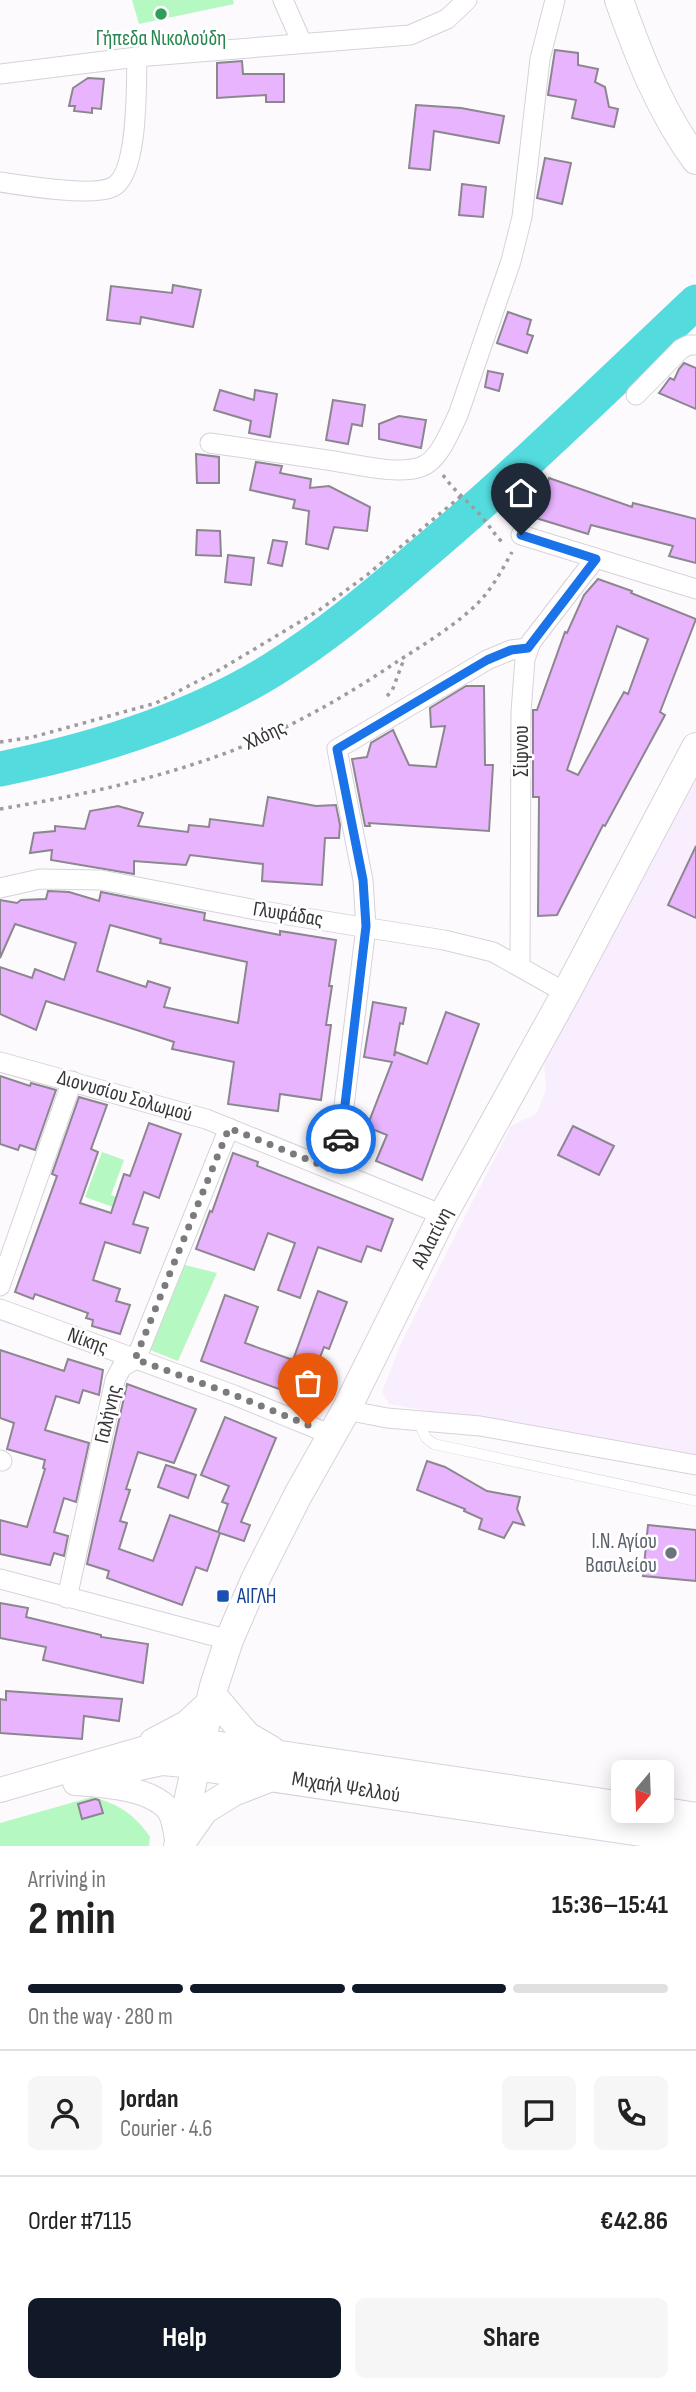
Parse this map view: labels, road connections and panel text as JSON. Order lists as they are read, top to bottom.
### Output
{
  "streets": {
    "main road": ["Αλλατίνη", "Μιχαήλ Ψελλού"],
    "street": [
      "Σίφνου",
      "Γλυφάδας",
      "Διονυσίου Σολωμού",
      "Νίκης",
      "Γαλήνης"
    ],
    "path": ["Χλόης"]
  },
  "crossings": [
    ["Σίφνου", "Γλυφάδας"],
    ["Γλυφάδας", "Αλλατίνη"],
    ["Διονυσίου Σολωμού", "Αλλατίνη"],
    ["Διονυσίου Σολωμού", "Γαλήνης"],
    ["Αλλατίνη", "Νίκης"],
    ["Αλλατίνη", "Μιχαήλ Ψελλού"],
    ["Νίκης", "Γαλήνης"]
  ],
  "places": {
    "other": ["Γήπεδα Νικολούδη", "Ι.Ν. Αγίου Βασιλείου"],
    "transit": ["ΑΙΓΛΗ"]
  },
  "north": "bottom",
  "page": {
    "heading": ["2 min", "Arriving in", "15:36–15:41"],
    "panel": [
      "Jordan",
      "Courier · 4.6",
      "Order #7115",
      "€42.86"
    ],
    "bar": "On the way · 280 m",
    "buttons": ["Help", "Share"]
  }
}
